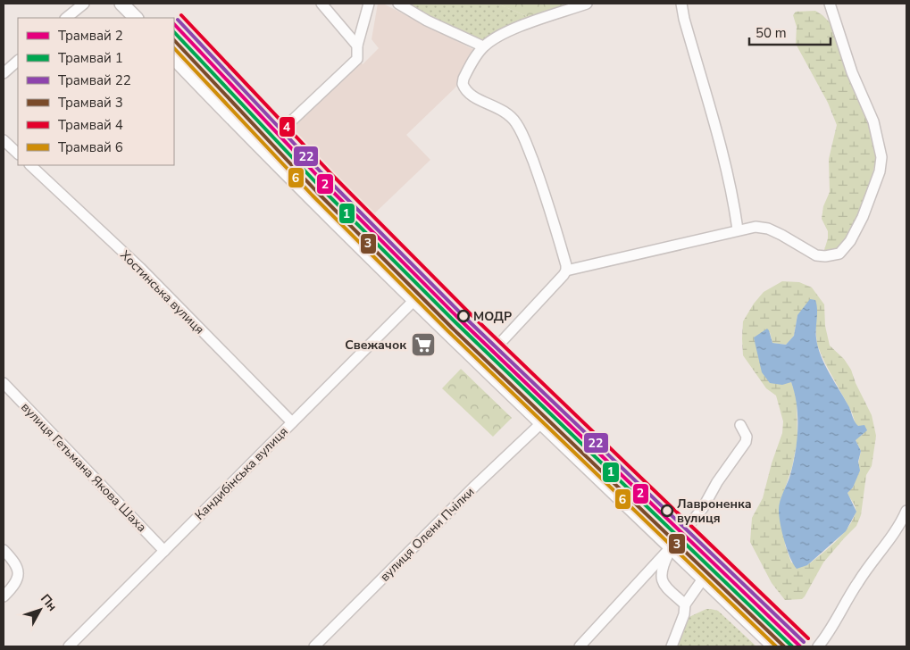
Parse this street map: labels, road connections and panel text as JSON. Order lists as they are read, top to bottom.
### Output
{
  "streets": {
    "street": [
      "Хостинська вулиця",
      "вулиця Гетьмана Якова Шаха",
      "Кандибінська вулиця",
      "вулиця Олени Пчілки"
    ]
  },
  "crossings": [
    ["Хостинська вулиця", "Кандибінська вулиця"],
    ["вулиця Гетьмана Якова Шаха", "Кандибінська вулиця"]
  ],
  "places": {
    "other": ["МОДР", "Лавроненка вулиця"],
    "supermarket": ["Свежачок"]
  },
  "lines": [
    "tram line 4",
    "tram line 22",
    "tram line 2",
    "tram line 1",
    "tram line 3",
    "tram line 6"
  ],
  "legend": [
    "Трамвай 2",
    "Трамвай 1",
    "Трамвай 22",
    "Трамвай 3",
    "Трамвай 4",
    "Трамвай 6"
  ],
  "scale_bar": "50 m",
  "north": "top right"
}
